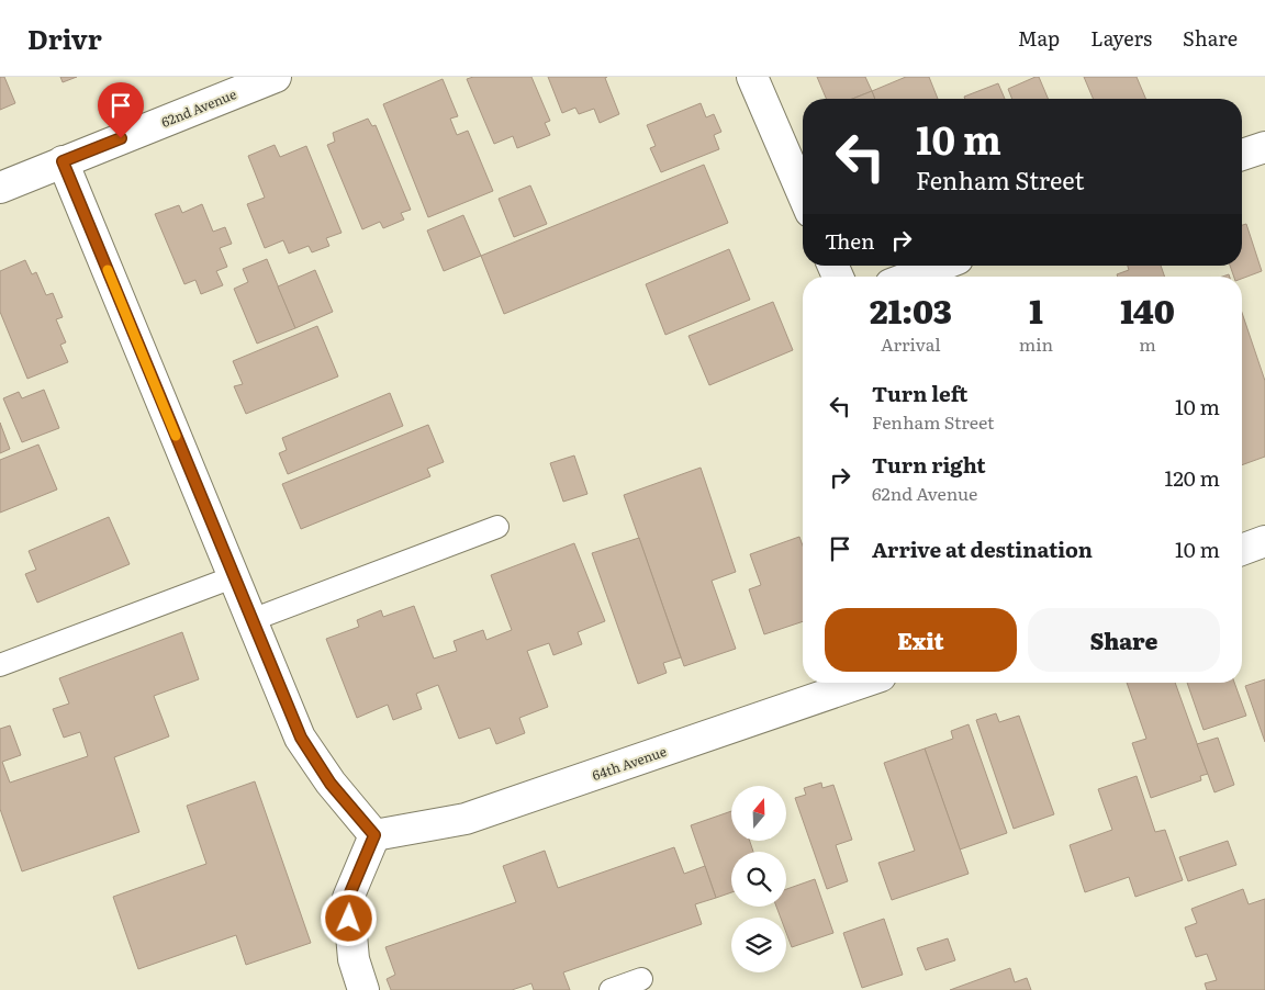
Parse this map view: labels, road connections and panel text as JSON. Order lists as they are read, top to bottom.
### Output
{
  "streets": {
    "street": ["62nd Avenue", "64th Avenue"]
  },
  "north": "top",
  "page": {
    "header": "Drivr",
    "nav": ["Map", "Layers", "Share"],
    "turn": ["10 m", "Fenham Street"],
    "then": "Then",
    "eta": [
      "21:03",
      "Arrival",
      "1",
      "min",
      "140",
      "m"
    ],
    "list": [
      {
        "name": "Turn left",
        "note": "Fenham Street",
        "value": "10 m"
      },
      {
        "name": "Turn right",
        "note": "62nd Avenue",
        "value": "120 m"
      },
      {
        "name": "Arrive at destination",
        "value": "10 m"
      }
    ],
    "buttons": ["Exit", "Share"]
  }
}
